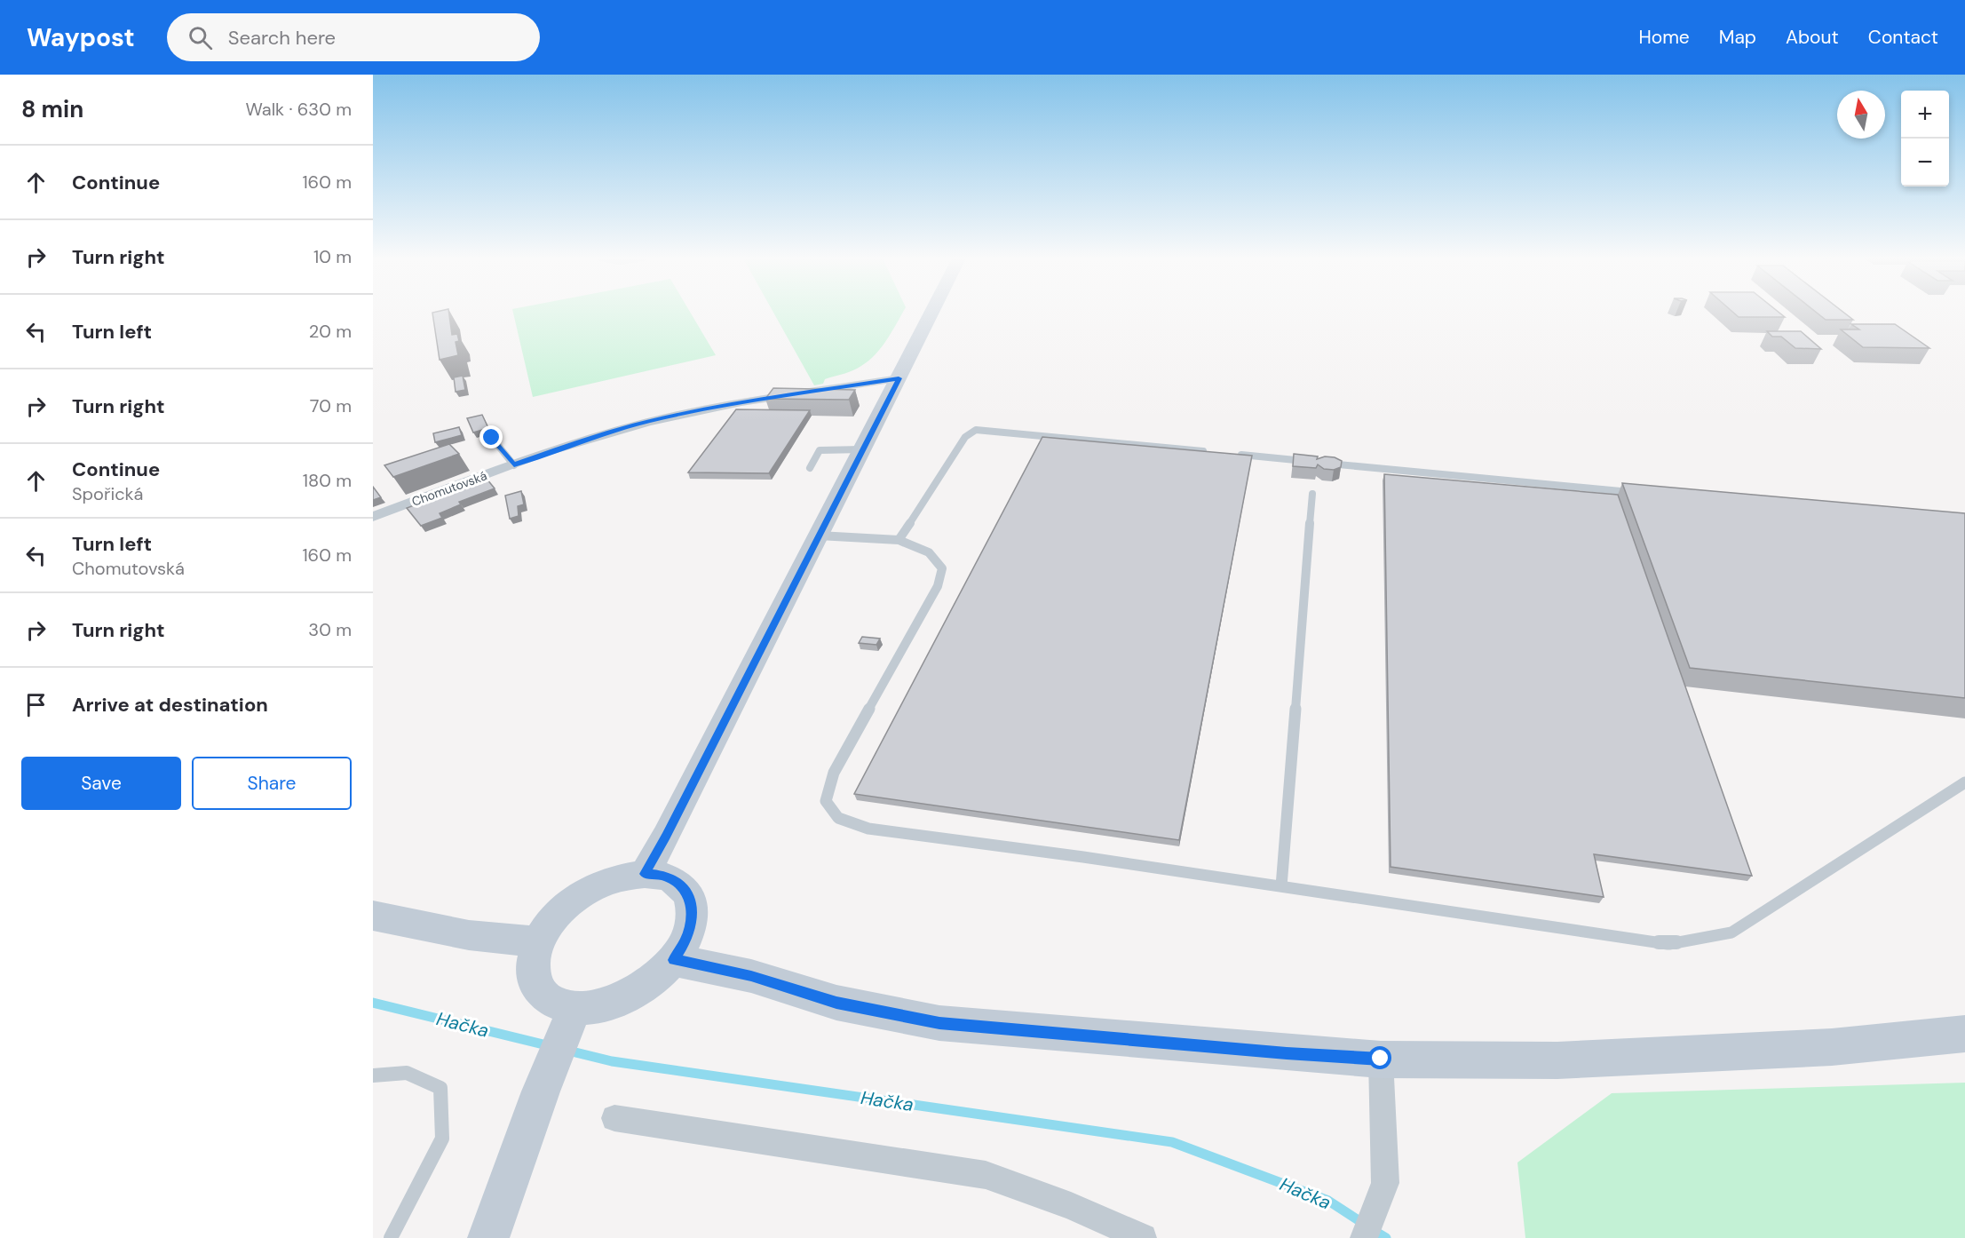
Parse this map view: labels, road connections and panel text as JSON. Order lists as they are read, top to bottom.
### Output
{
  "streets": {
    "street": ["Chomutovská"]
  },
  "water": ["Hačka"],
  "north": "top",
  "page": {
    "header": "Waypost",
    "search": "Search here",
    "nav": [
      "Home",
      "Map",
      "About",
      "Contact"
    ],
    "heading": ["8 min", "Walk · 630 m"],
    "map_buttons": ["+", "−"],
    "list": [
      ["Continue", "160 m"],
      ["Turn right", "10 m"],
      ["Turn left", "20 m"],
      ["Turn right", "70 m"],
      ["Continue", "Spořická", "180 m"],
      ["Turn left", "Chomutovská", "160 m"],
      ["Turn right", "30 m"],
      "Arrive at destination"
    ],
    "buttons": ["Save", "Share"]
  }
}
